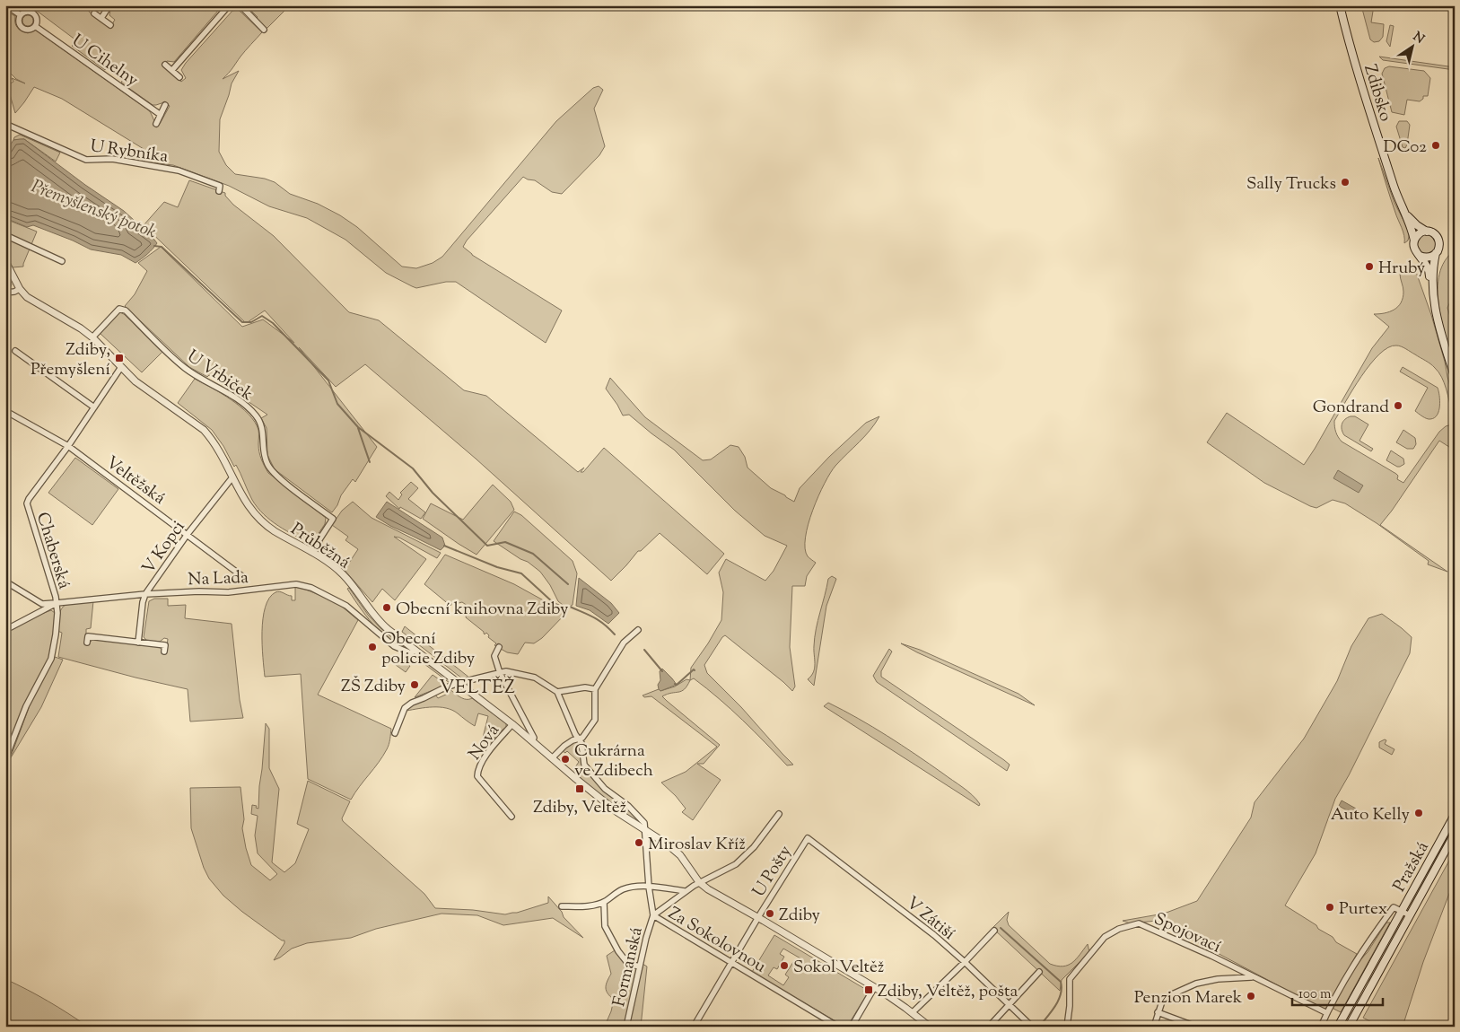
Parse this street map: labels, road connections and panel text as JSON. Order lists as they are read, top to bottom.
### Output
{
  "streets": {
    "main road": ["Zdibsko", "Pražská"],
    "street": [
      "U Cihelny",
      "U Rybníka",
      "U Vrbiček",
      "Veltěžská",
      "Průběžná",
      "V Kopci",
      "Chaberská",
      "Na Lada",
      "Nová",
      "U Pošty",
      "V Zátiší",
      "Spojovací",
      "Za Sokolovnou",
      "Formanská"
    ]
  },
  "crossings": [
    ["U Vrbiček", "Průběžná"],
    ["Veltěžská", "V Kopci"],
    ["Veltěžská", "Chaberská"],
    ["Průběžná", "V Kopci"],
    ["Průběžná", "Chaberská"],
    ["Průběžná", "Na Lada"],
    ["Průběžná", "Nová"],
    ["Průběžná", "U Pošty"],
    ["Průběžná", "Formanská"],
    ["V Kopci", "Na Lada"],
    ["Chaberská", "Na Lada"],
    ["U Pošty", "V Zátiší"],
    ["U Pošty", "Za Sokolovnou"],
    ["Za Sokolovnou", "Formanská"]
  ],
  "districts": ["VELTĚŽ"],
  "water": ["Přemyšlenský potok"],
  "places": {
    "other": [
      "DC02",
      "Sally Trucks",
      "Hrubý",
      "Gondrand",
      "Obecní knihovna Zdiby",
      "Obecní policie Zdiby",
      "ZŠ Zdiby",
      "Cukrárna ve Zdibech",
      "Auto Kelly",
      "Miroslav Kříž",
      "Purtex",
      "Zdiby",
      "Sokol Veltěž",
      "Penzion Marek"
    ],
    "transit": ["Zdiby, Přemyšlení", "Zdiby, Veltěž", "Zdiby, Veltěž, pošta"]
  },
  "scale_bar": "100 m",
  "north": "top right"
}
